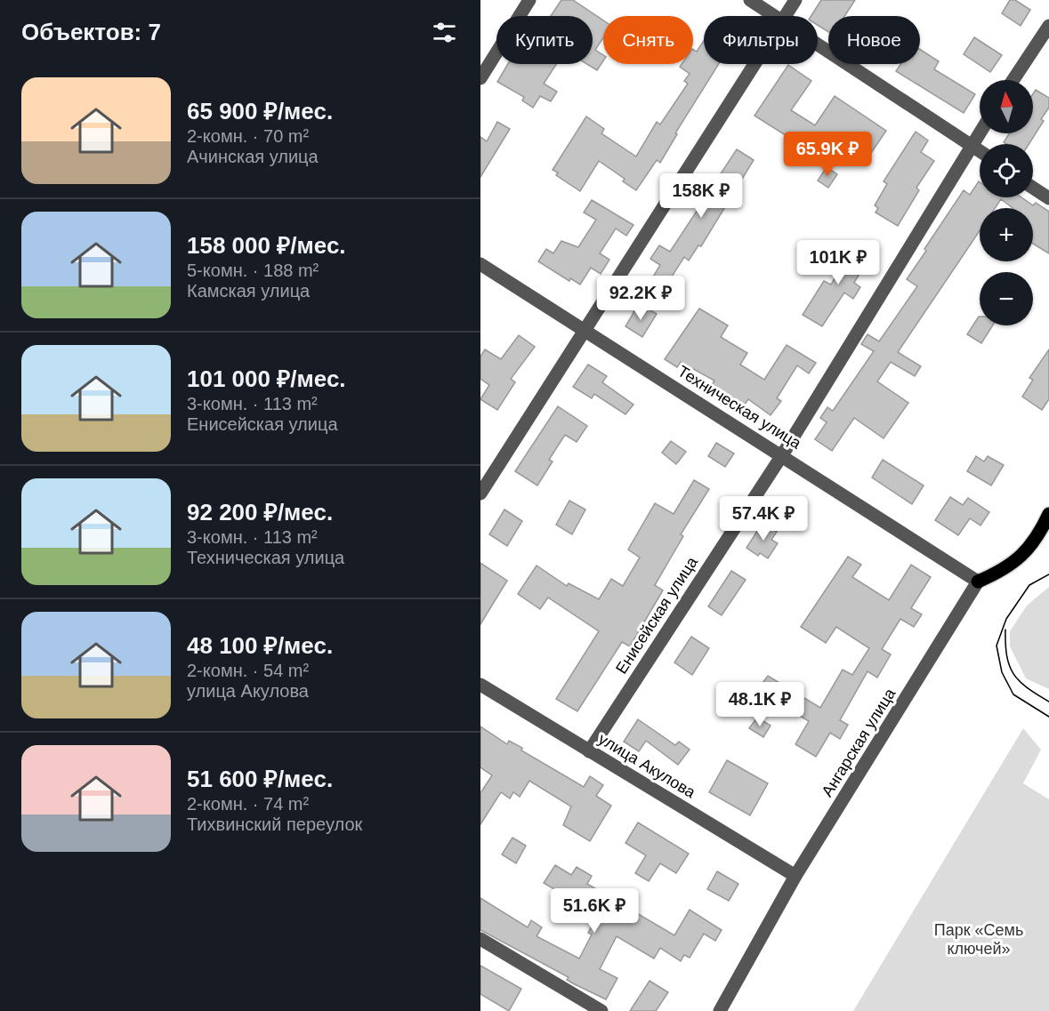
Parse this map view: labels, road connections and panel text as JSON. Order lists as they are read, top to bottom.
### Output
{
  "streets": {
    "street": [
      "Техническая улица",
      "Енисейская улица",
      "Ангарская улица",
      "улица Акулова"
    ]
  },
  "crossings": [
    ["Техническая улица", "Енисейская улица"],
    ["Техническая улица", "Ангарская улица"],
    ["Енисейская улица", "улица Акулова"],
    ["Ангарская улица", "улица Акулова"]
  ],
  "parks": ["Парк «Семь ключей»"],
  "north": "top",
  "page": {
    "heading": "Объектов: 7",
    "chip": [
      "Купить",
      "Снять",
      "Фильтры",
      "Новое"
    ],
    "list": [
      {
        "name": "65 900 ₽/мес.",
        "note": "2-комн. · 70 m² · Ачинская улица"
      },
      {
        "name": "158 000 ₽/мес.",
        "note": "5-комн. · 188 m² · Камская улица"
      },
      {
        "name": "101 000 ₽/мес.",
        "note": "3-комн. · 113 m² · Енисейская улица"
      },
      {
        "name": "92 200 ₽/мес.",
        "note": "3-комн. · 113 m² · Техническая улица"
      },
      {
        "name": "48 100 ₽/мес.",
        "note": "2-комн. · 54 m² · улица Акулова"
      },
      {
        "name": "51 600 ₽/мес.",
        "note": "2-комн. · 74 m² · Тихвинский переулок"
      }
    ],
    "map_buttons": ["+", "−"],
    "price": [
      "65.9K ₽",
      "158K ₽",
      "101K ₽",
      "92.2K ₽",
      "57.4K ₽",
      "48.1K ₽",
      "51.6K ₽"
    ]
  }
}
